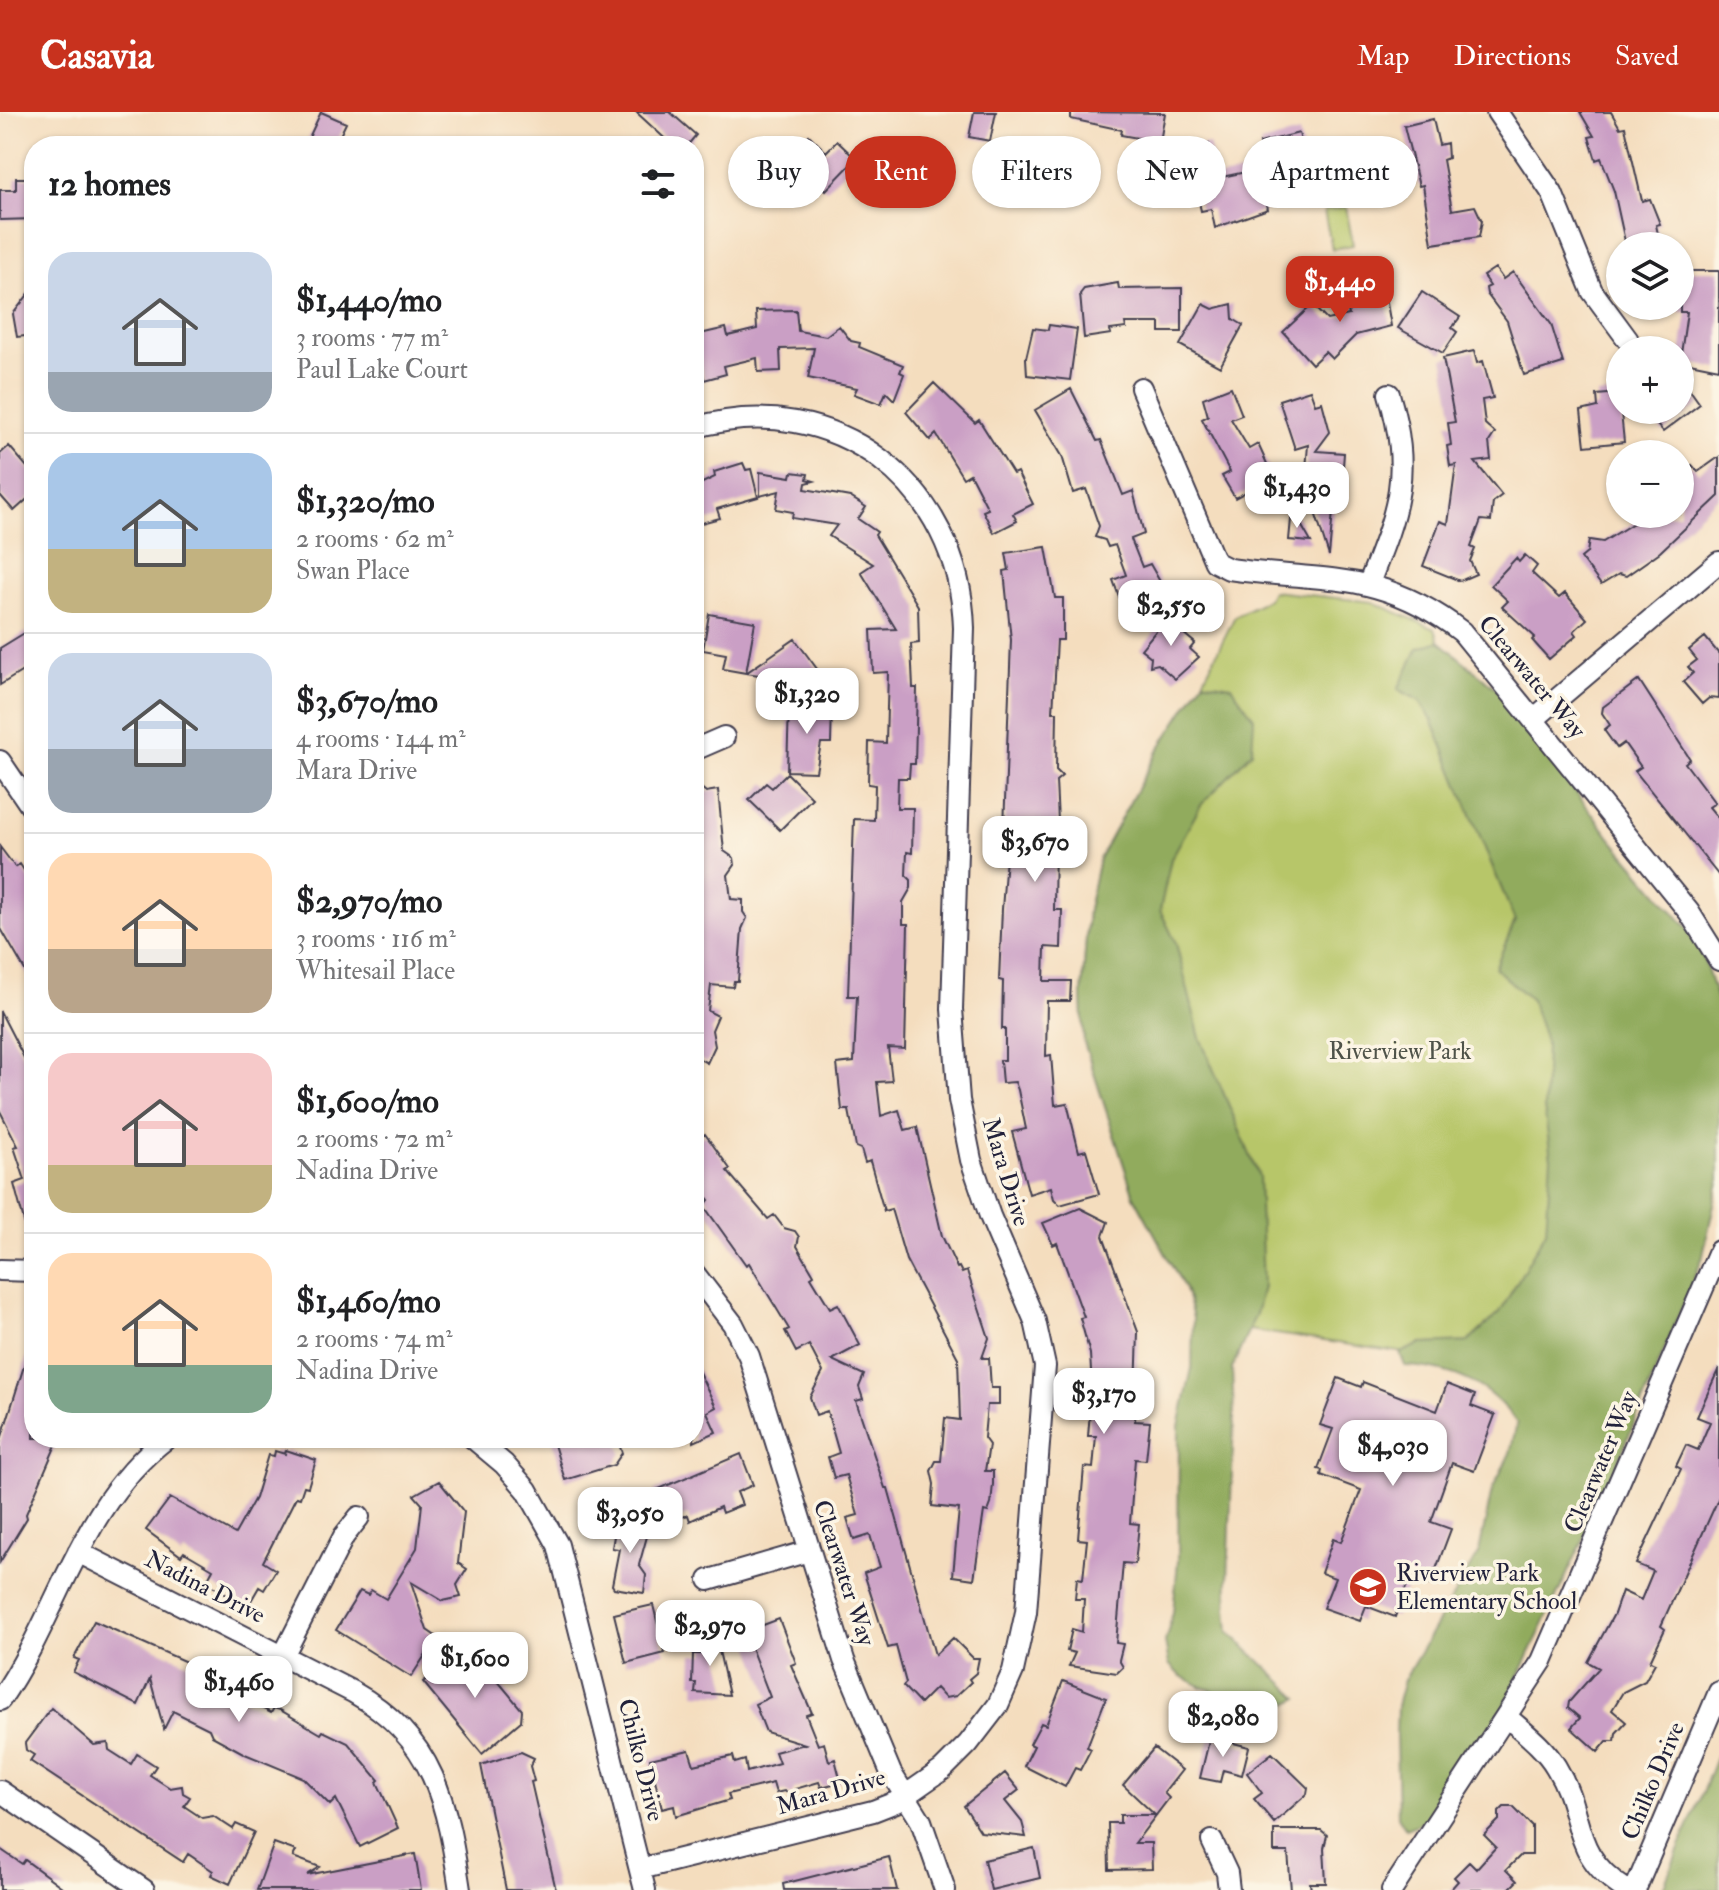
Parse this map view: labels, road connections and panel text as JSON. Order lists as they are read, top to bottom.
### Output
{
  "streets": {
    "street": [
      "Clearwater Way",
      "Mara Drive",
      "Nadina Drive",
      "Chilko Drive"
    ]
  },
  "crossings": [
    ["Clearwater Way", "Mara Drive"],
    ["Mara Drive", "Chilko Drive"]
  ],
  "parks": ["Riverview Park"],
  "places": {
    "school or university": ["Riverview Park Elementary School"]
  },
  "page": {
    "header": "Casavia",
    "nav": ["Map", "Directions", "Saved"],
    "chip": [
      "Buy",
      "Rent",
      "Filters",
      "New",
      "Apartment"
    ],
    "heading": "12 homes",
    "map_buttons": ["+", "−"],
    "list": [
      {
        "name": "$1,440/mo",
        "note": "3 rooms · 77 m² · Paul Lake Court"
      },
      {
        "name": "$1,320/mo",
        "note": "2 rooms · 62 m² · Swan Place"
      },
      {
        "name": "$3,670/mo",
        "note": "4 rooms · 144 m² · Mara Drive"
      },
      {
        "name": "$2,970/mo",
        "note": "3 rooms · 116 m² · Whitesail Place"
      },
      {
        "name": "$1,600/mo",
        "note": "2 rooms · 72 m² · Nadina Drive"
      },
      {
        "name": "$1,460/mo",
        "note": "2 rooms · 74 m² · Nadina Drive"
      }
    ],
    "price": [
      "$1,440",
      "$1,430",
      "$2,550",
      "$1,320",
      "$3,670",
      "$3,170",
      "$4,030",
      "$3,050",
      "$2,970",
      "$1,600",
      "$1,460",
      "$2,080"
    ]
  }
}
